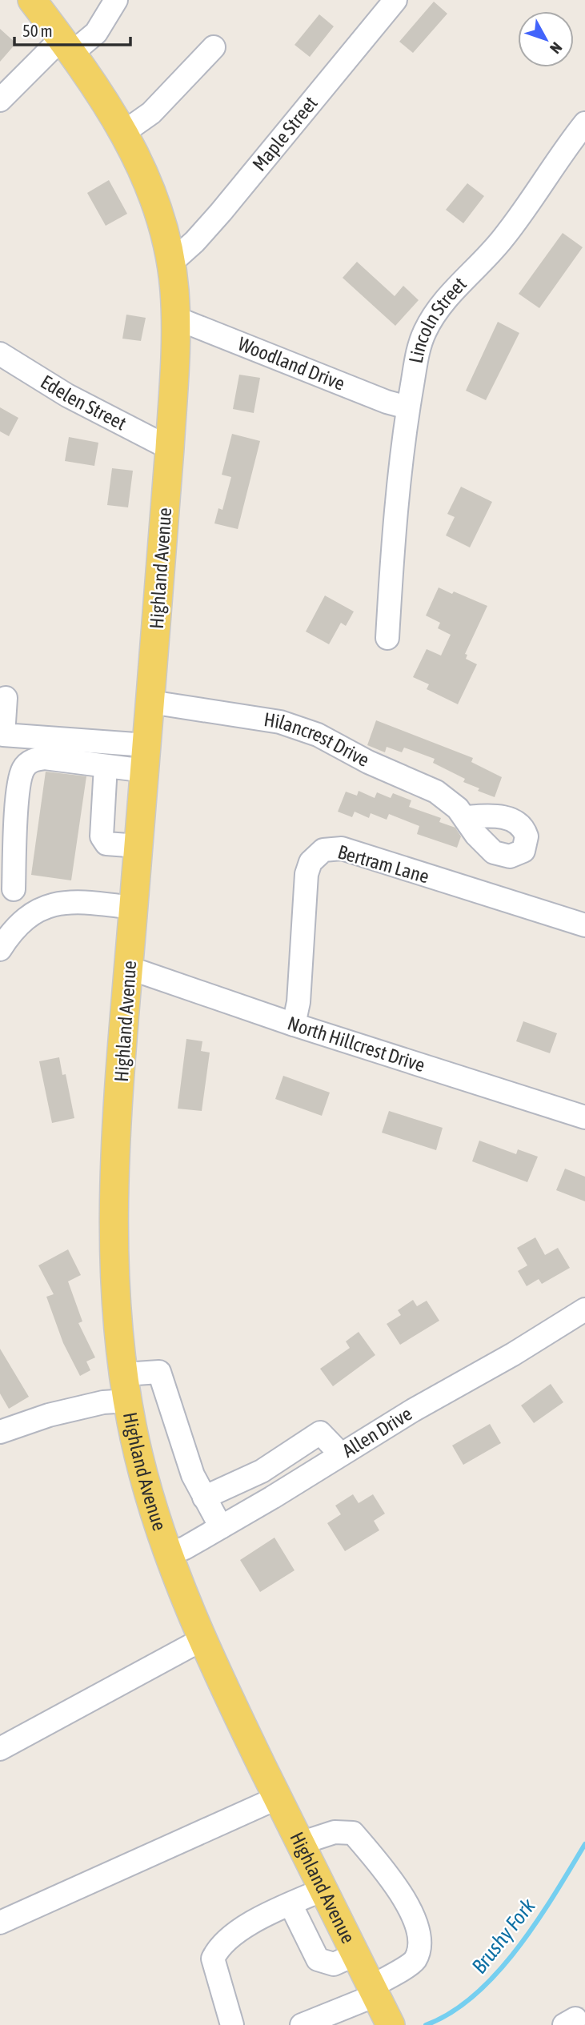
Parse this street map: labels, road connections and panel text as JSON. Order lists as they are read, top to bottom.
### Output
{
  "streets": {
    "main road": ["Highland Avenue"],
    "street": [
      "Maple Street",
      "Lincoln Street",
      "Woodland Drive",
      "Edelen Street",
      "Hilancrest Drive",
      "Bertram Lane",
      "North Hillcrest Drive",
      "Allen Drive"
    ]
  },
  "crossings": [
    ["Maple Street", "Highland Avenue"],
    ["Lincoln Street", "Woodland Drive"],
    ["Woodland Drive", "Highland Avenue"],
    ["Edelen Street", "Highland Avenue"],
    ["Highland Avenue", "Hilancrest Drive"],
    ["Highland Avenue", "North Hillcrest Drive"],
    ["Highland Avenue", "Allen Drive"],
    ["Bertram Lane", "North Hillcrest Drive"]
  ],
  "water": ["Brushy Fork"],
  "scale_bar": "50 m",
  "north": "bottom right"
}
